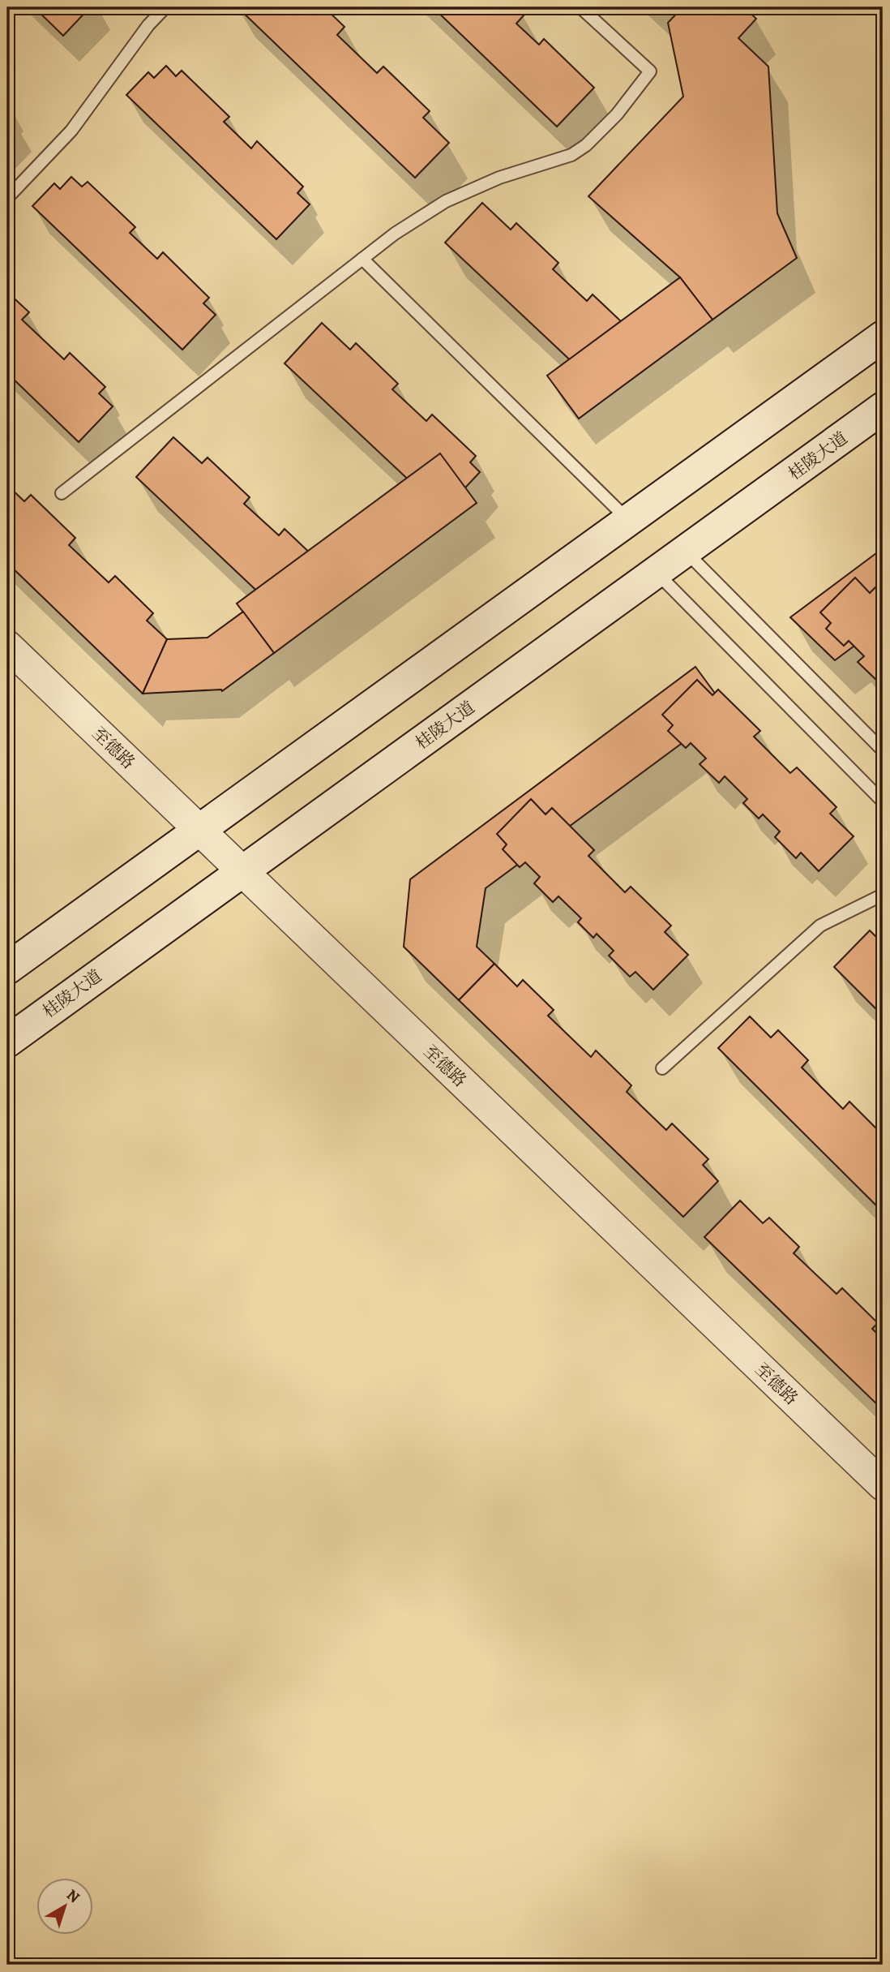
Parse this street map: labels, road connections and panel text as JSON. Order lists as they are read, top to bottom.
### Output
{
  "streets": {
    "main road": ["桂陵大道"],
    "street": ["至德路"]
  },
  "crossings": [
    ["桂陵大道", "至德路"]
  ],
  "north": "top right"
}
